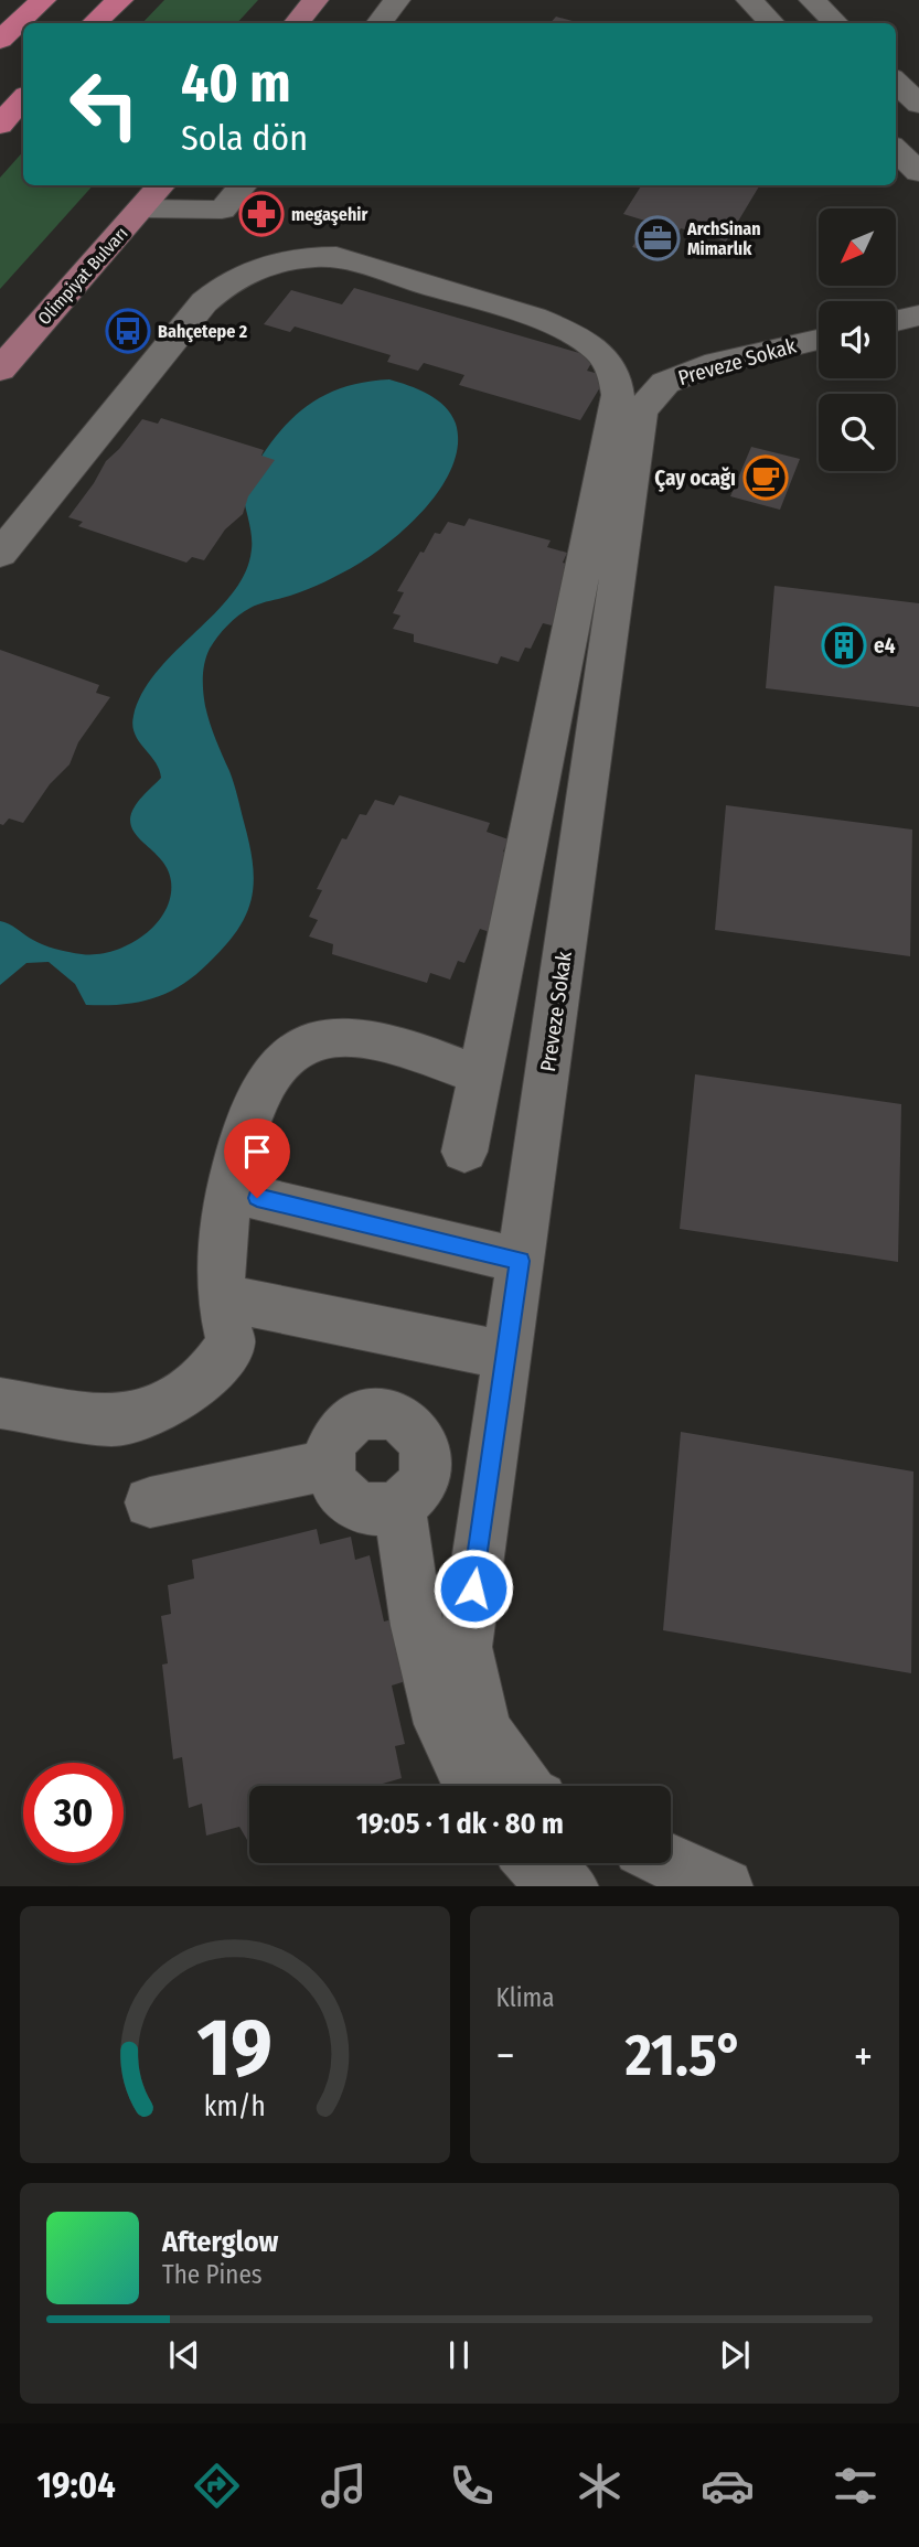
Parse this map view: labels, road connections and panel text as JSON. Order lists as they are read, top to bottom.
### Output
{
  "streets": {
    "main road": ["Olimpiyat Bulvarı"],
    "street": ["Preveze Sokak"]
  },
  "places": {
    "pharmacy": ["megaşehir"],
    "office": ["ArchSinan Mimarlık"],
    "bus stop": ["Bahçetepe 2"],
    "cafe": ["Çay ocağı"],
    "building": ["e4"]
  },
  "north": "bottom left",
  "page": {
    "turn": ["40 m", "Sola dön"],
    "limit": "30",
    "trip": "19:05 · 1 dk · 80 m",
    "tile": "Klima",
    "heat": ["−", "21.5°", "+"],
    "song": ["Afterglow", "The Pines"],
    "tabs": "19:04",
    "gauge": ["19", "km/h"]
  }
}
